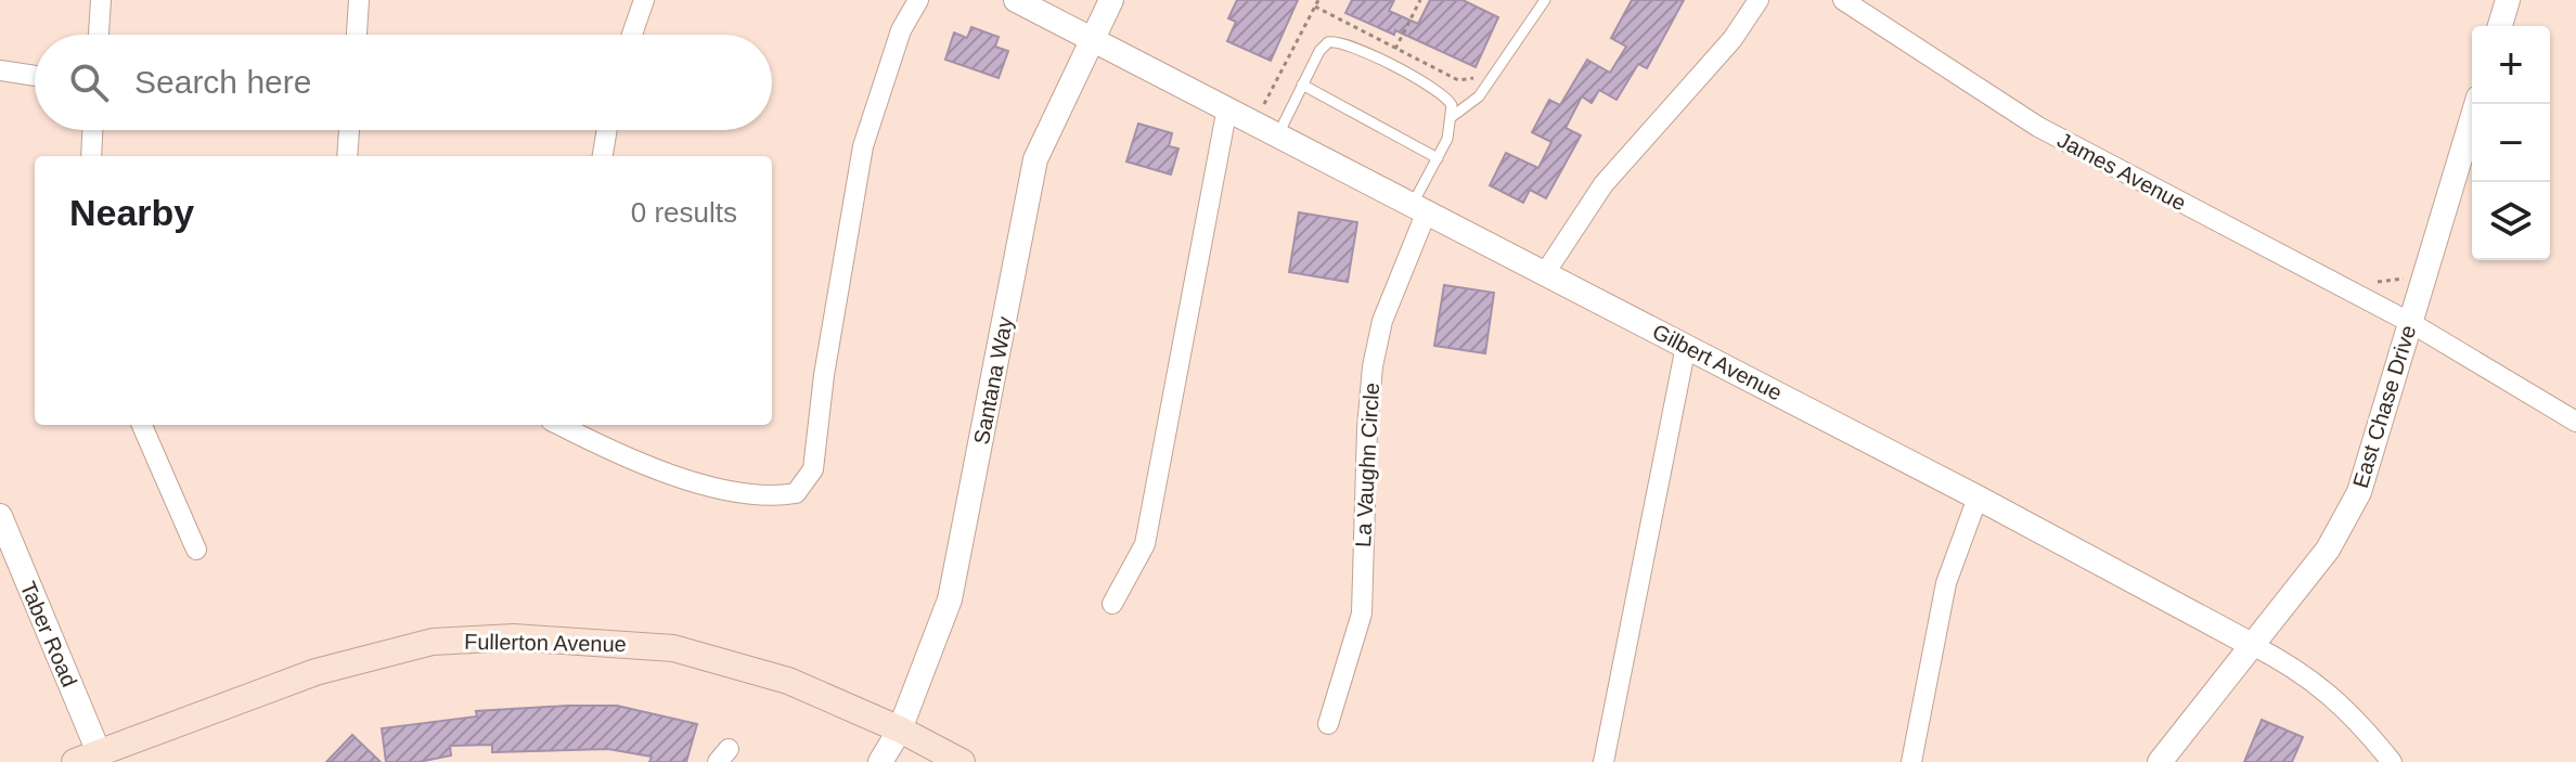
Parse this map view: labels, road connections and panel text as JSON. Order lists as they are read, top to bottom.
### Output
{
  "streets": {
    "main road": ["Fullerton Avenue"],
    "street": [
      "James Avenue",
      "Gilbert Avenue",
      "Santana Way",
      "East Chase Drive",
      "La Vaughn Circle",
      "Taber Road"
    ]
  },
  "crossings": [
    ["James Avenue", "East Chase Drive"],
    ["Gilbert Avenue", "Santana Way"],
    ["Gilbert Avenue", "East Chase Drive"],
    ["Gilbert Avenue", "La Vaughn Circle"],
    ["Santana Way", "Fullerton Avenue"],
    ["Taber Road", "Fullerton Avenue"]
  ],
  "page": {
    "map_buttons": ["+", "−"],
    "search": "Search here",
    "heading": ["Nearby", "0 results"]
  }
}
